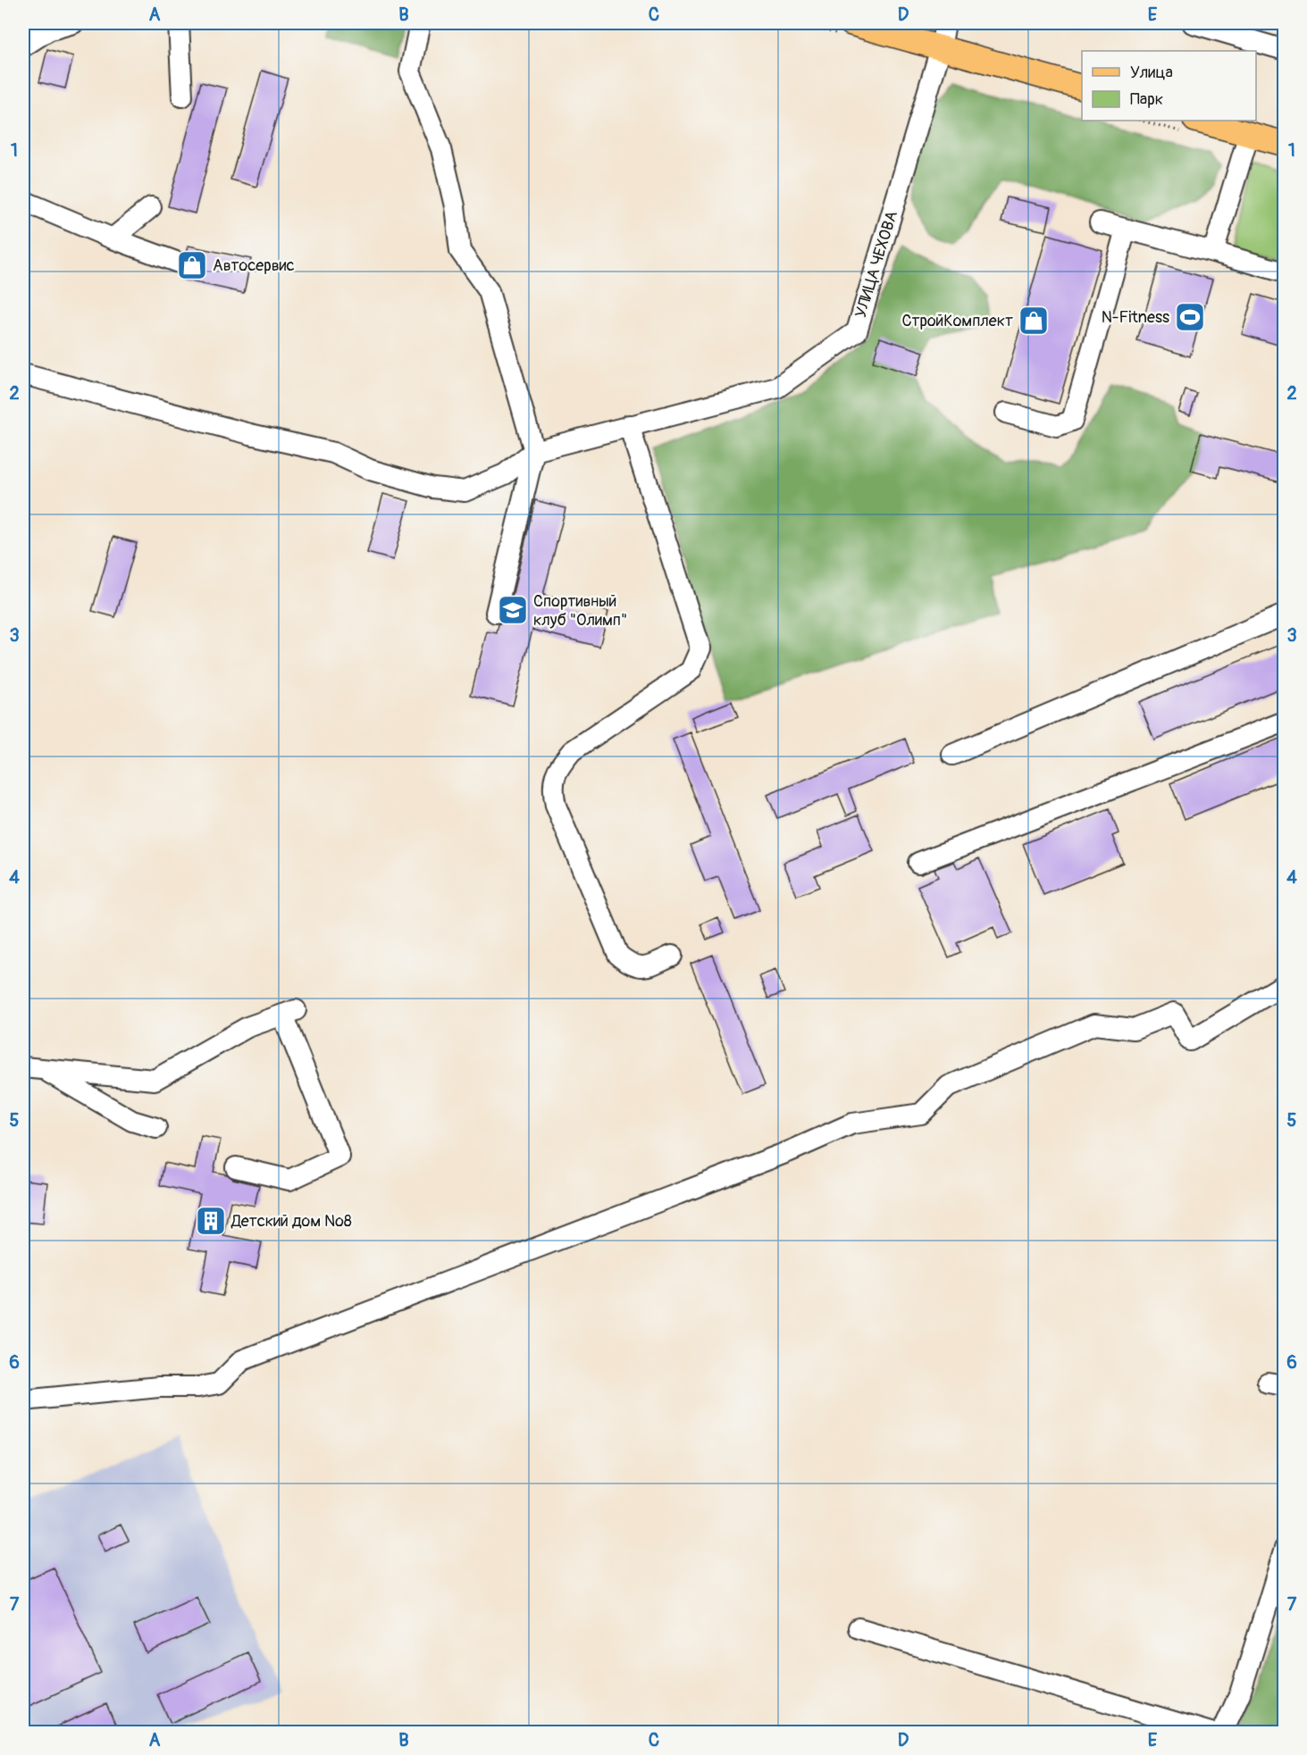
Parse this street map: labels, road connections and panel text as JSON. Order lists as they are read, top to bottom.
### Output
{
  "streets": {
    "street": ["УЛИЦА ЧЕХОВА"]
  },
  "places": {
    "shop": ["Автосервис", "СтройКомплект"],
    "sports": ["N-Fitness"],
    "school or university": ["Спортивный клуб \"Олимп\""],
    "building": ["Детский дом №8"]
  },
  "legend": ["Улица", "Парк"],
  "grid": {
    "columns": [
      "A",
      "B",
      "C",
      "D",
      "E"
    ],
    "rows": [
      "1",
      "2",
      "3",
      "4",
      "5",
      "6",
      "7"
    ]
  }
}
